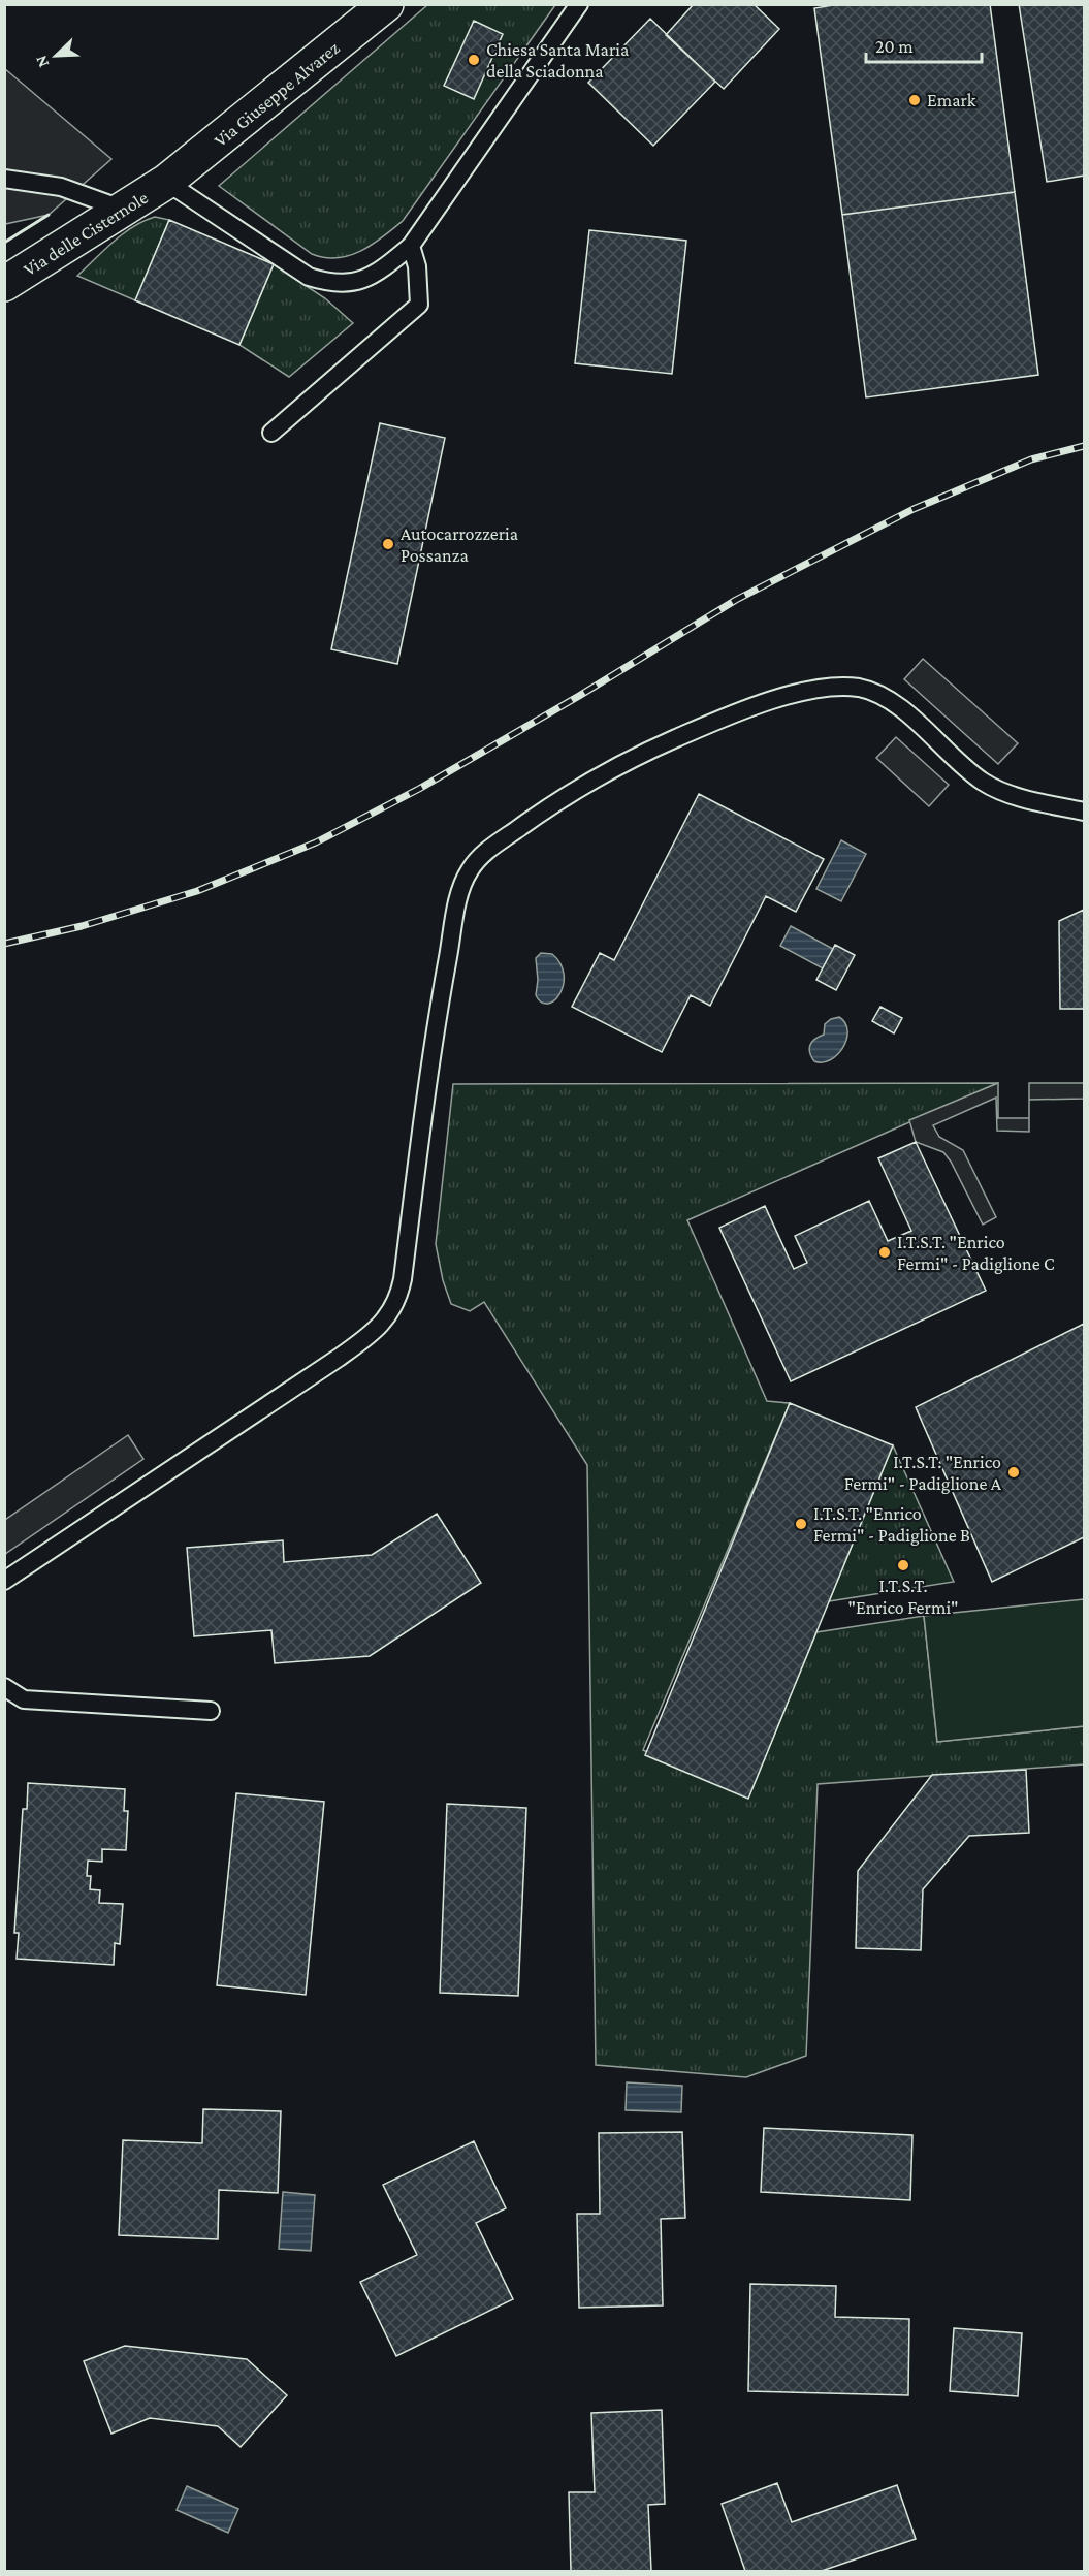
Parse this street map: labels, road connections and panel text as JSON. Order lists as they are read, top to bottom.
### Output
{
  "streets": {
    "street": ["Via Giuseppe Alvarez", "Via delle Cisternole"]
  },
  "crossings": [
    ["Via Giuseppe Alvarez", "Via delle Cisternole"]
  ],
  "places": [
    "Chiesa Santa Maria della Sciadonna",
    "Emark",
    "Autocarrozzeria Possanza",
    "I.T.S.T. \"Enrico Fermi\" - Padiglione C",
    "I.T.S.T. \"Enrico Fermi\" - Padiglione A",
    "I.T.S.T. \"Enrico Fermi\" - Padiglione B",
    "I.T.S.T. \"Enrico Fermi\""
  ],
  "scale_bar": "20 m",
  "north": "bottom left"
}
